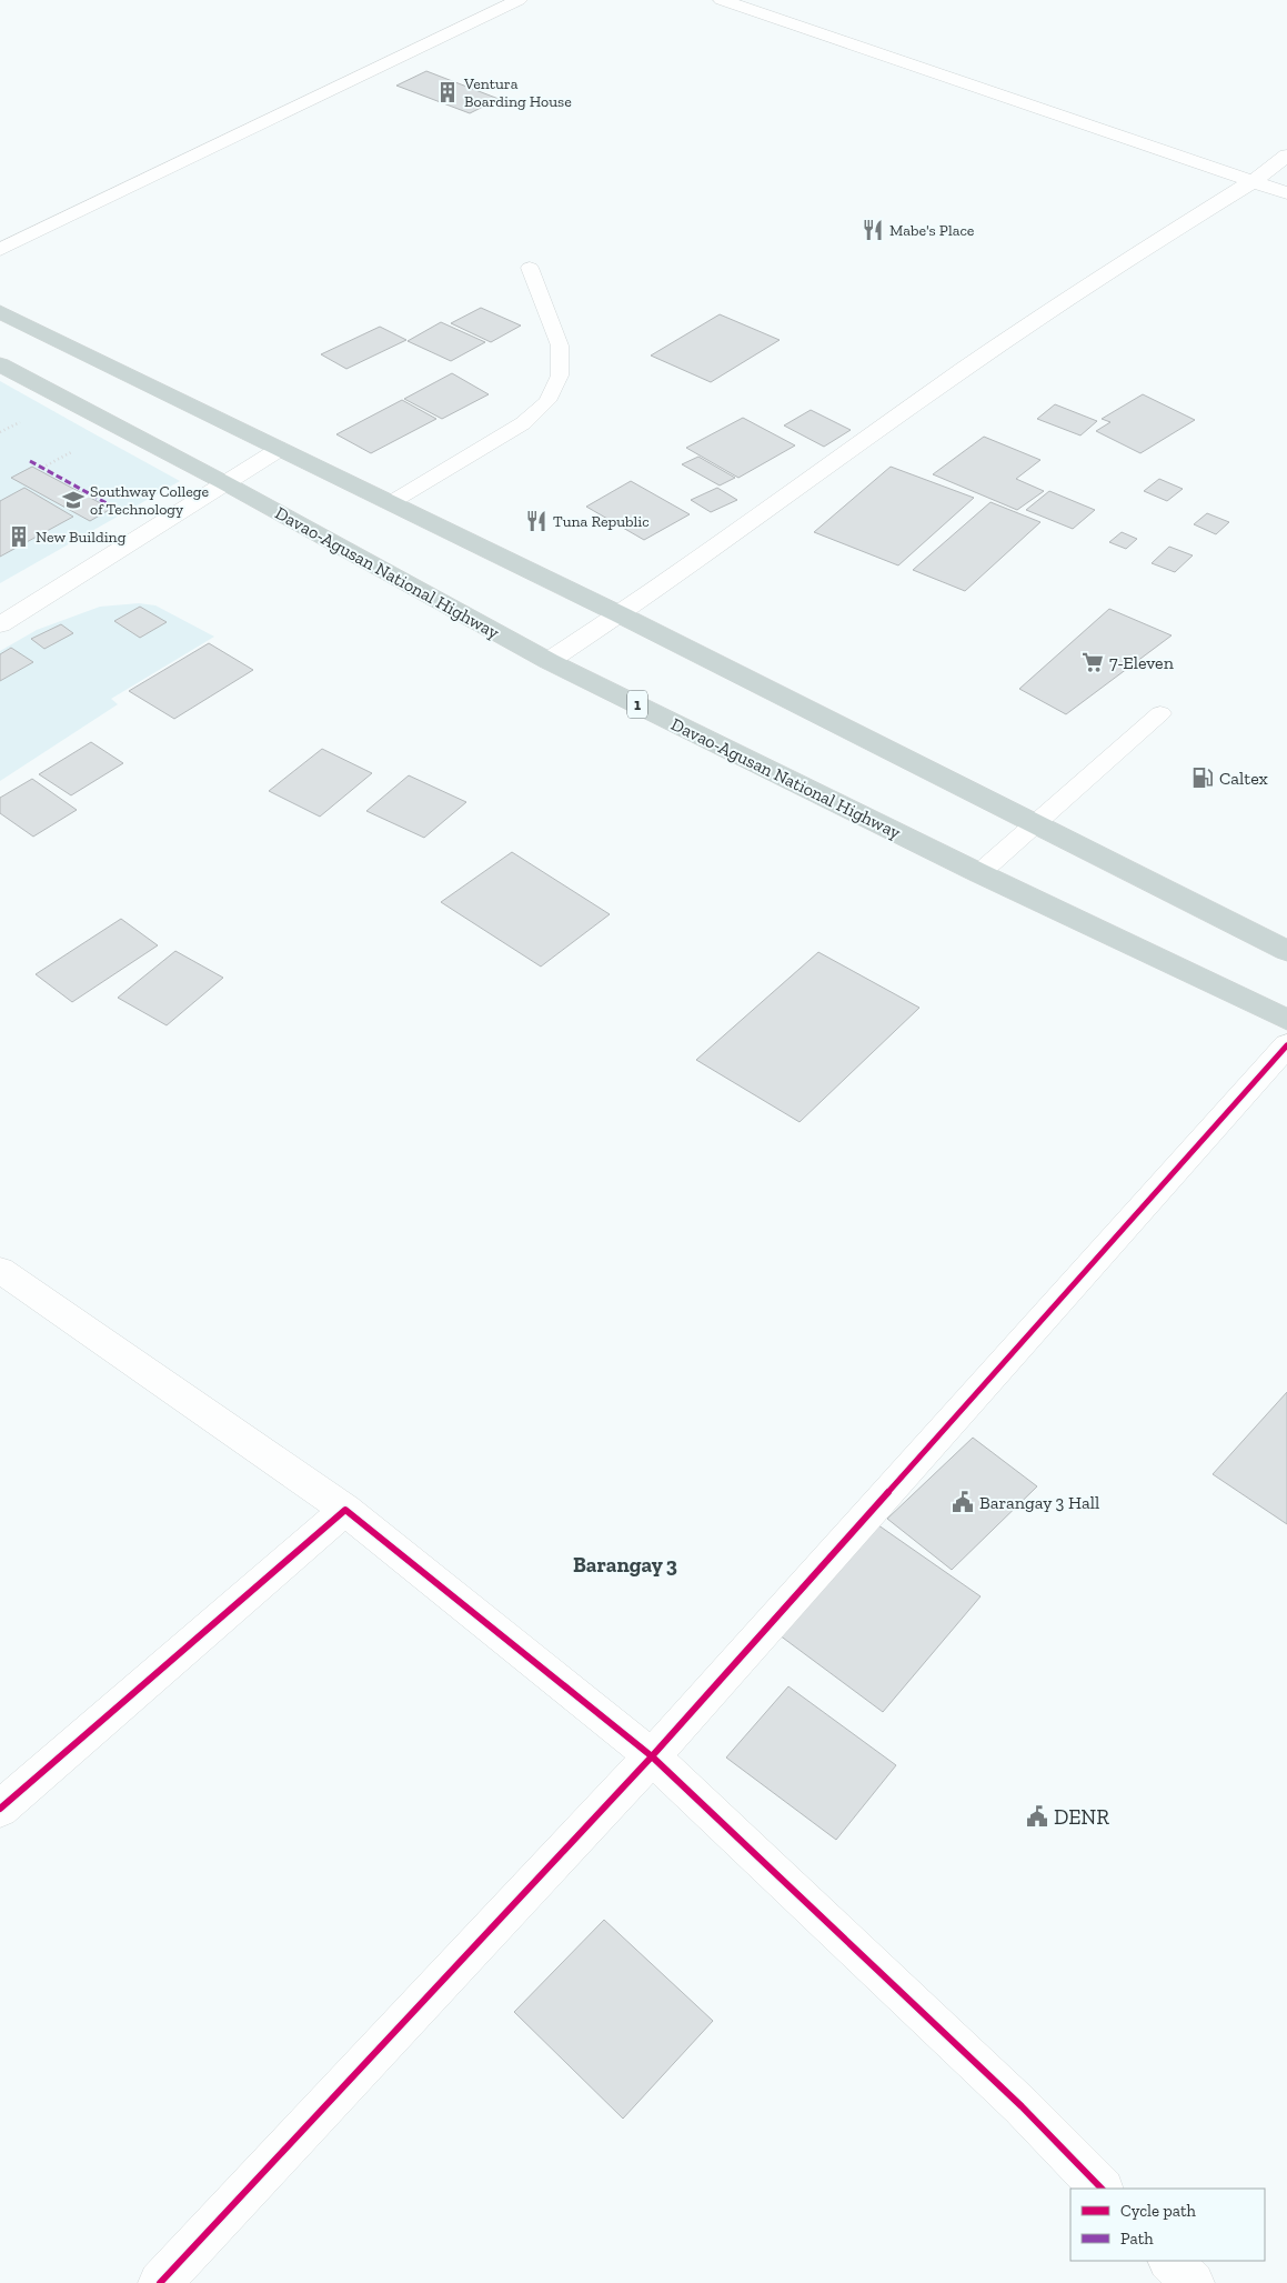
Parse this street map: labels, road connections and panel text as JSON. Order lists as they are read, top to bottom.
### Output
{
  "streets": {
    "highway": ["Davao-Agusan National Highway", "1"]
  },
  "districts": ["Barangay 3"],
  "places": {
    "building": ["Ventura Boarding House", "New Building"],
    "restaurant": ["Mabe's Place", "Tuna Republic"],
    "school or university": ["Southway College of Technology"],
    "supermarket": ["7-Eleven"],
    "fuel station": ["Caltex"],
    "public building": ["Barangay 3 Hall", "DENR"]
  },
  "legend": ["Cycle path", "Path"]
}
